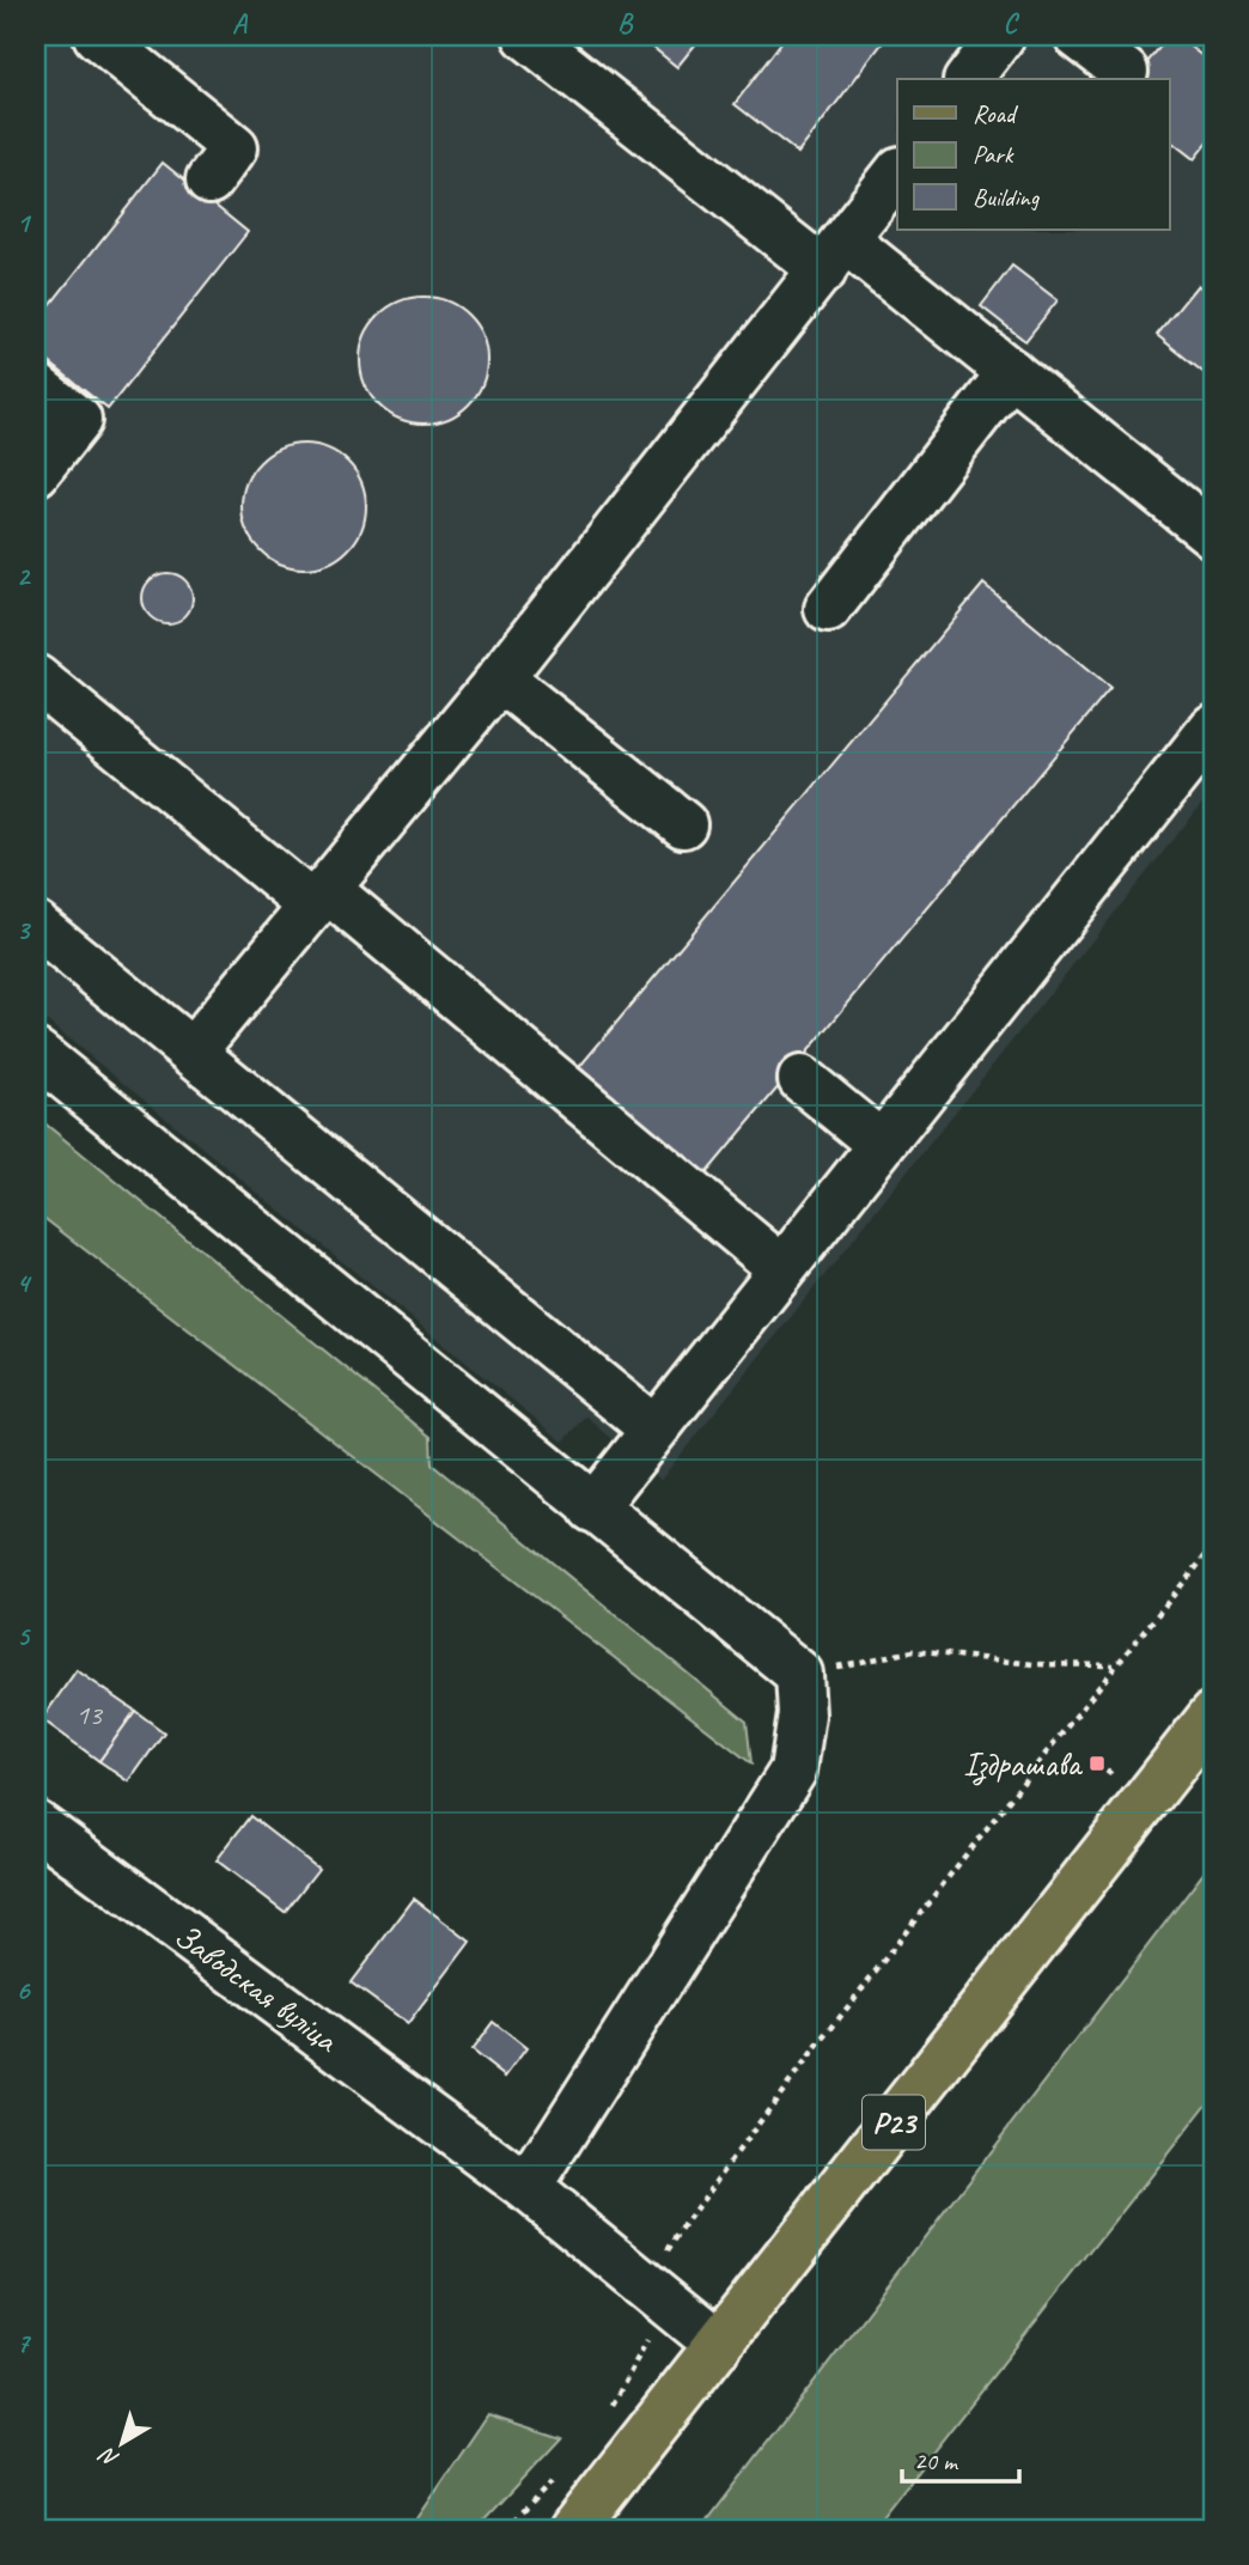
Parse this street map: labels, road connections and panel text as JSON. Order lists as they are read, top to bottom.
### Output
{
  "streets": {
    "main road": ["Р23"],
    "street": ["Заводская вуліца"]
  },
  "crossings": [
    ["Заводская вуліца", "Р23"]
  ],
  "places": {
    "transit": ["Іздрашава"]
  },
  "house_numbers": ["13"],
  "legend": ["Road", "Park", "Building"],
  "scale_bar": "20 m",
  "north": "bottom left",
  "grid": {
    "columns": ["A", "B", "C"],
    "rows": [
      "1",
      "2",
      "3",
      "4",
      "5",
      "6",
      "7"
    ]
  }
}
